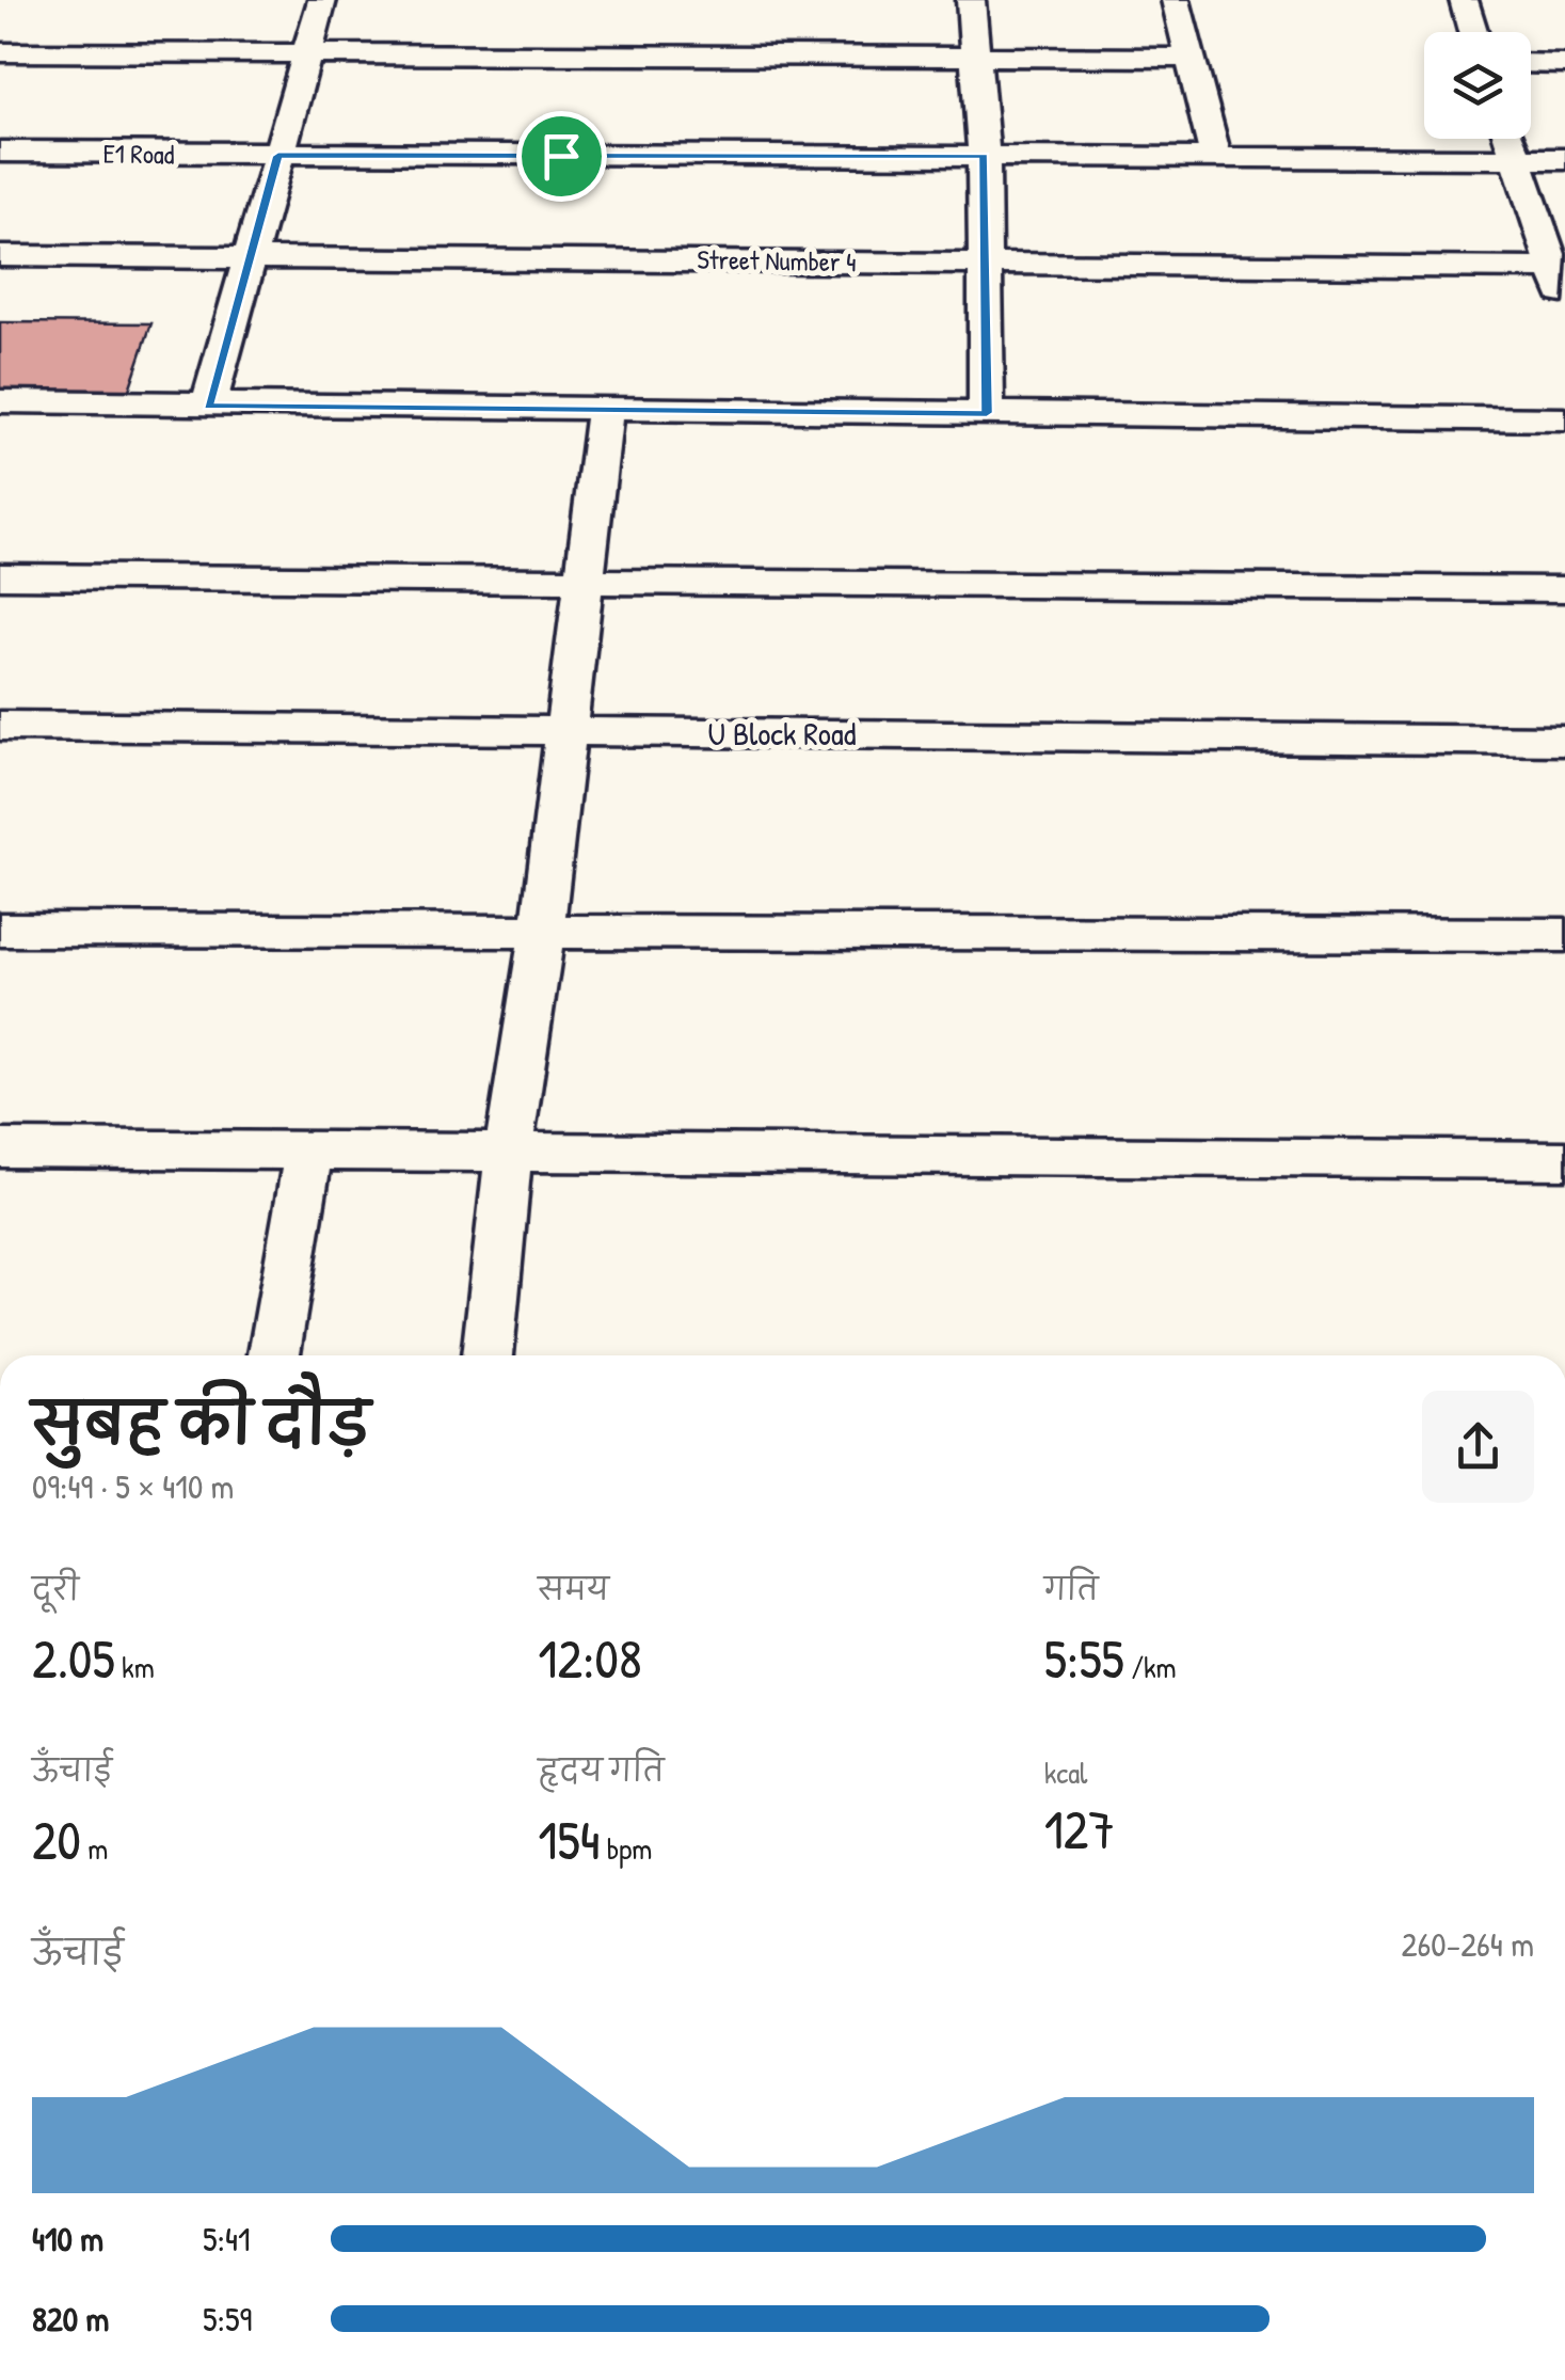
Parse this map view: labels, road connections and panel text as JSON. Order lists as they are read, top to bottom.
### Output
{
  "streets": {
    "street": ["E1 Road", "Street Number 4", "U Block Road"]
  },
  "page": {
    "heading": ["सुबह की दौड़", "09:49 · 5 × 410 m"],
    "stats": [
      ["दूरी", "2.05 km"],
      ["समय", "12:08"],
      ["गति", "5:55 /km"],
      ["ऊँचाई", "20 m"],
      ["हृदय गति", "154 bpm"],
      ["kcal", "127"]
    ],
    "chart": ["ऊँचाई", "260–264 m"],
    "list": [
      {
        "name": "410 m",
        "note": "5:41"
      },
      {
        "name": "820 m",
        "note": "5:59"
      }
    ]
  }
}
